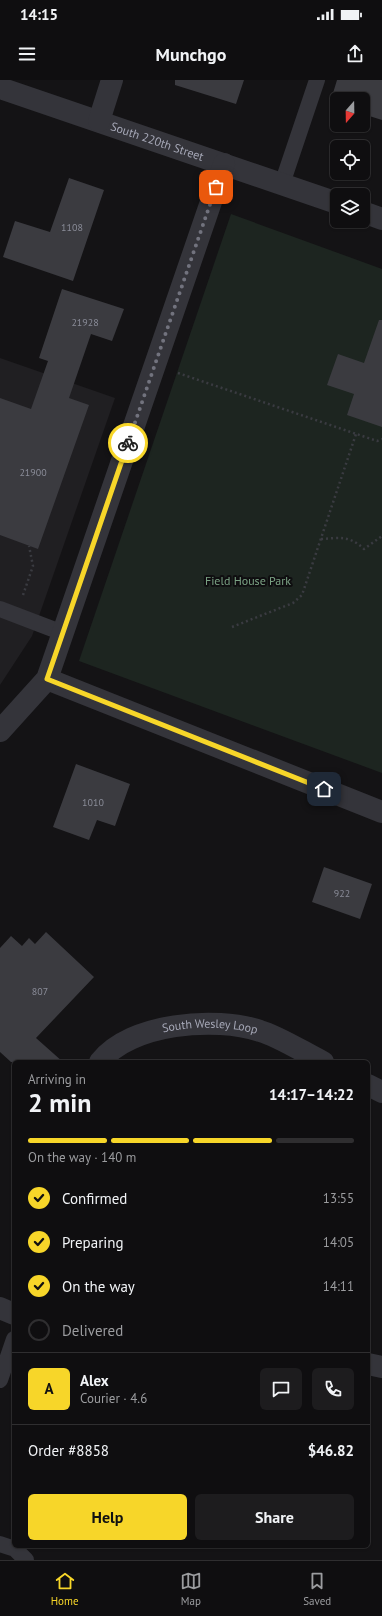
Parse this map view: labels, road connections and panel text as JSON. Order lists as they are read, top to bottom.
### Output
{
  "streets": {
    "street": ["South 220th Street", "South Wesley Loop"]
  },
  "parks": ["Field House Park"],
  "house_numbers": [
    "1108",
    "21928",
    "21900",
    "1010",
    "922",
    "807"
  ],
  "north": "bottom",
  "page": {
    "status": "14:15",
    "header": "Munchgo",
    "heading": ["2 min", "Arriving in", "14:17–14:22"],
    "panel": [
      "Alex",
      "Courier · 4.6",
      "Order #8858",
      "$46.82"
    ],
    "bar": "On the way · 140 m",
    "list": [
      ["Confirmed", "13:55"],
      ["Preparing", "14:05"],
      ["On the way", "14:11"],
      "Delivered"
    ],
    "round": "A",
    "buttons": ["Help", "Share"],
    "tabs": ["Home", "Map", "Saved"]
  }
}
